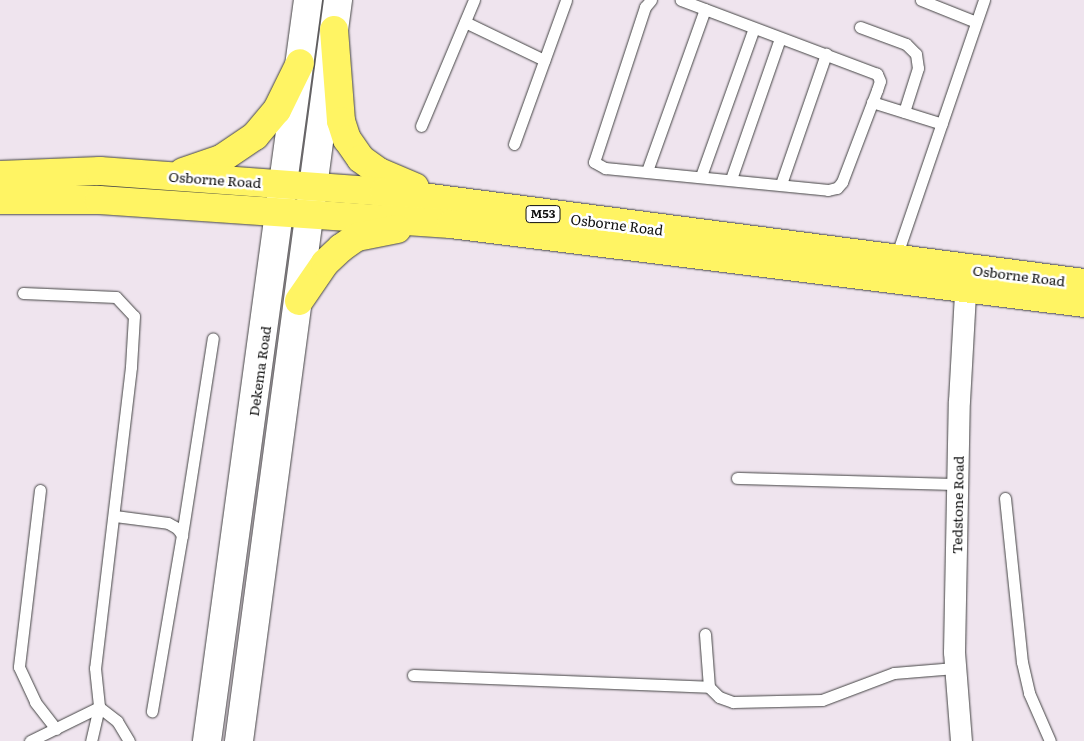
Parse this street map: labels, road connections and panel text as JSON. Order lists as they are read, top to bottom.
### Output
{
  "streets": {
    "main road": ["Osborne Road", "M53"],
    "street": ["Dekema Road", "Tedstone Road"]
  },
  "crossings": [
    ["Osborne Road", "Dekema Road"],
    ["Osborne Road", "Tedstone Road"]
  ]
}
